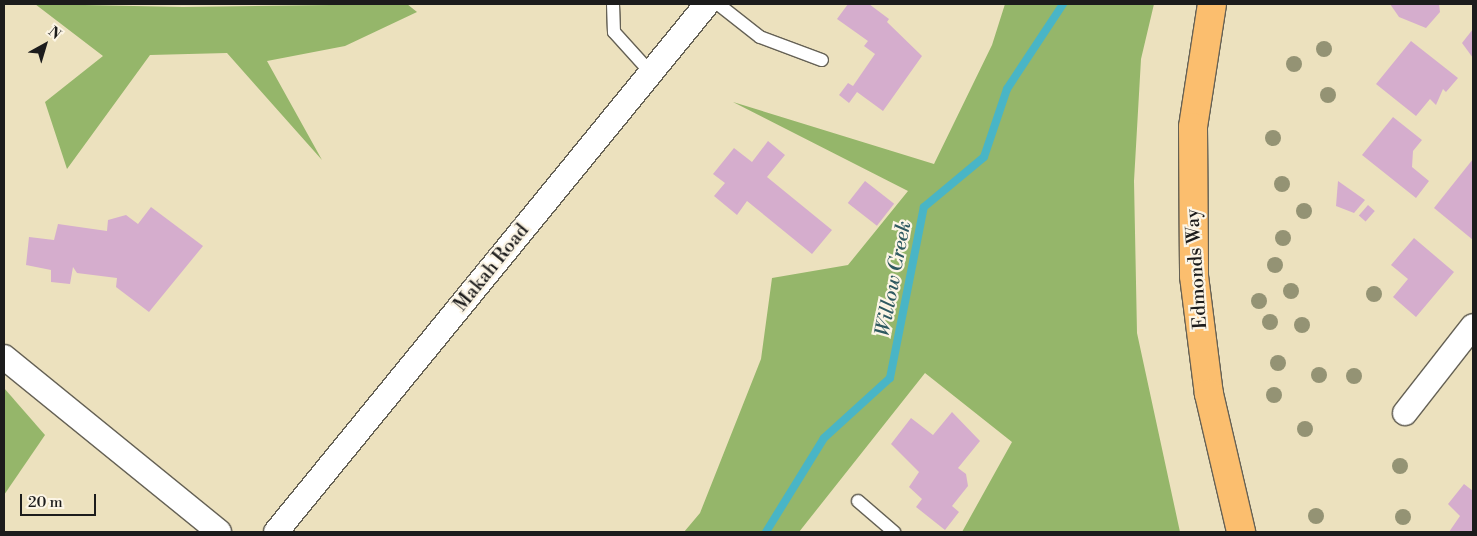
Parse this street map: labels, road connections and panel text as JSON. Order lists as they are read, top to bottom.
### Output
{
  "streets": {
    "main road": ["Edmonds Way"],
    "street": ["Makah Road"]
  },
  "water": ["Willow Creek"],
  "scale_bar": "20 m",
  "north": "top right"
}
